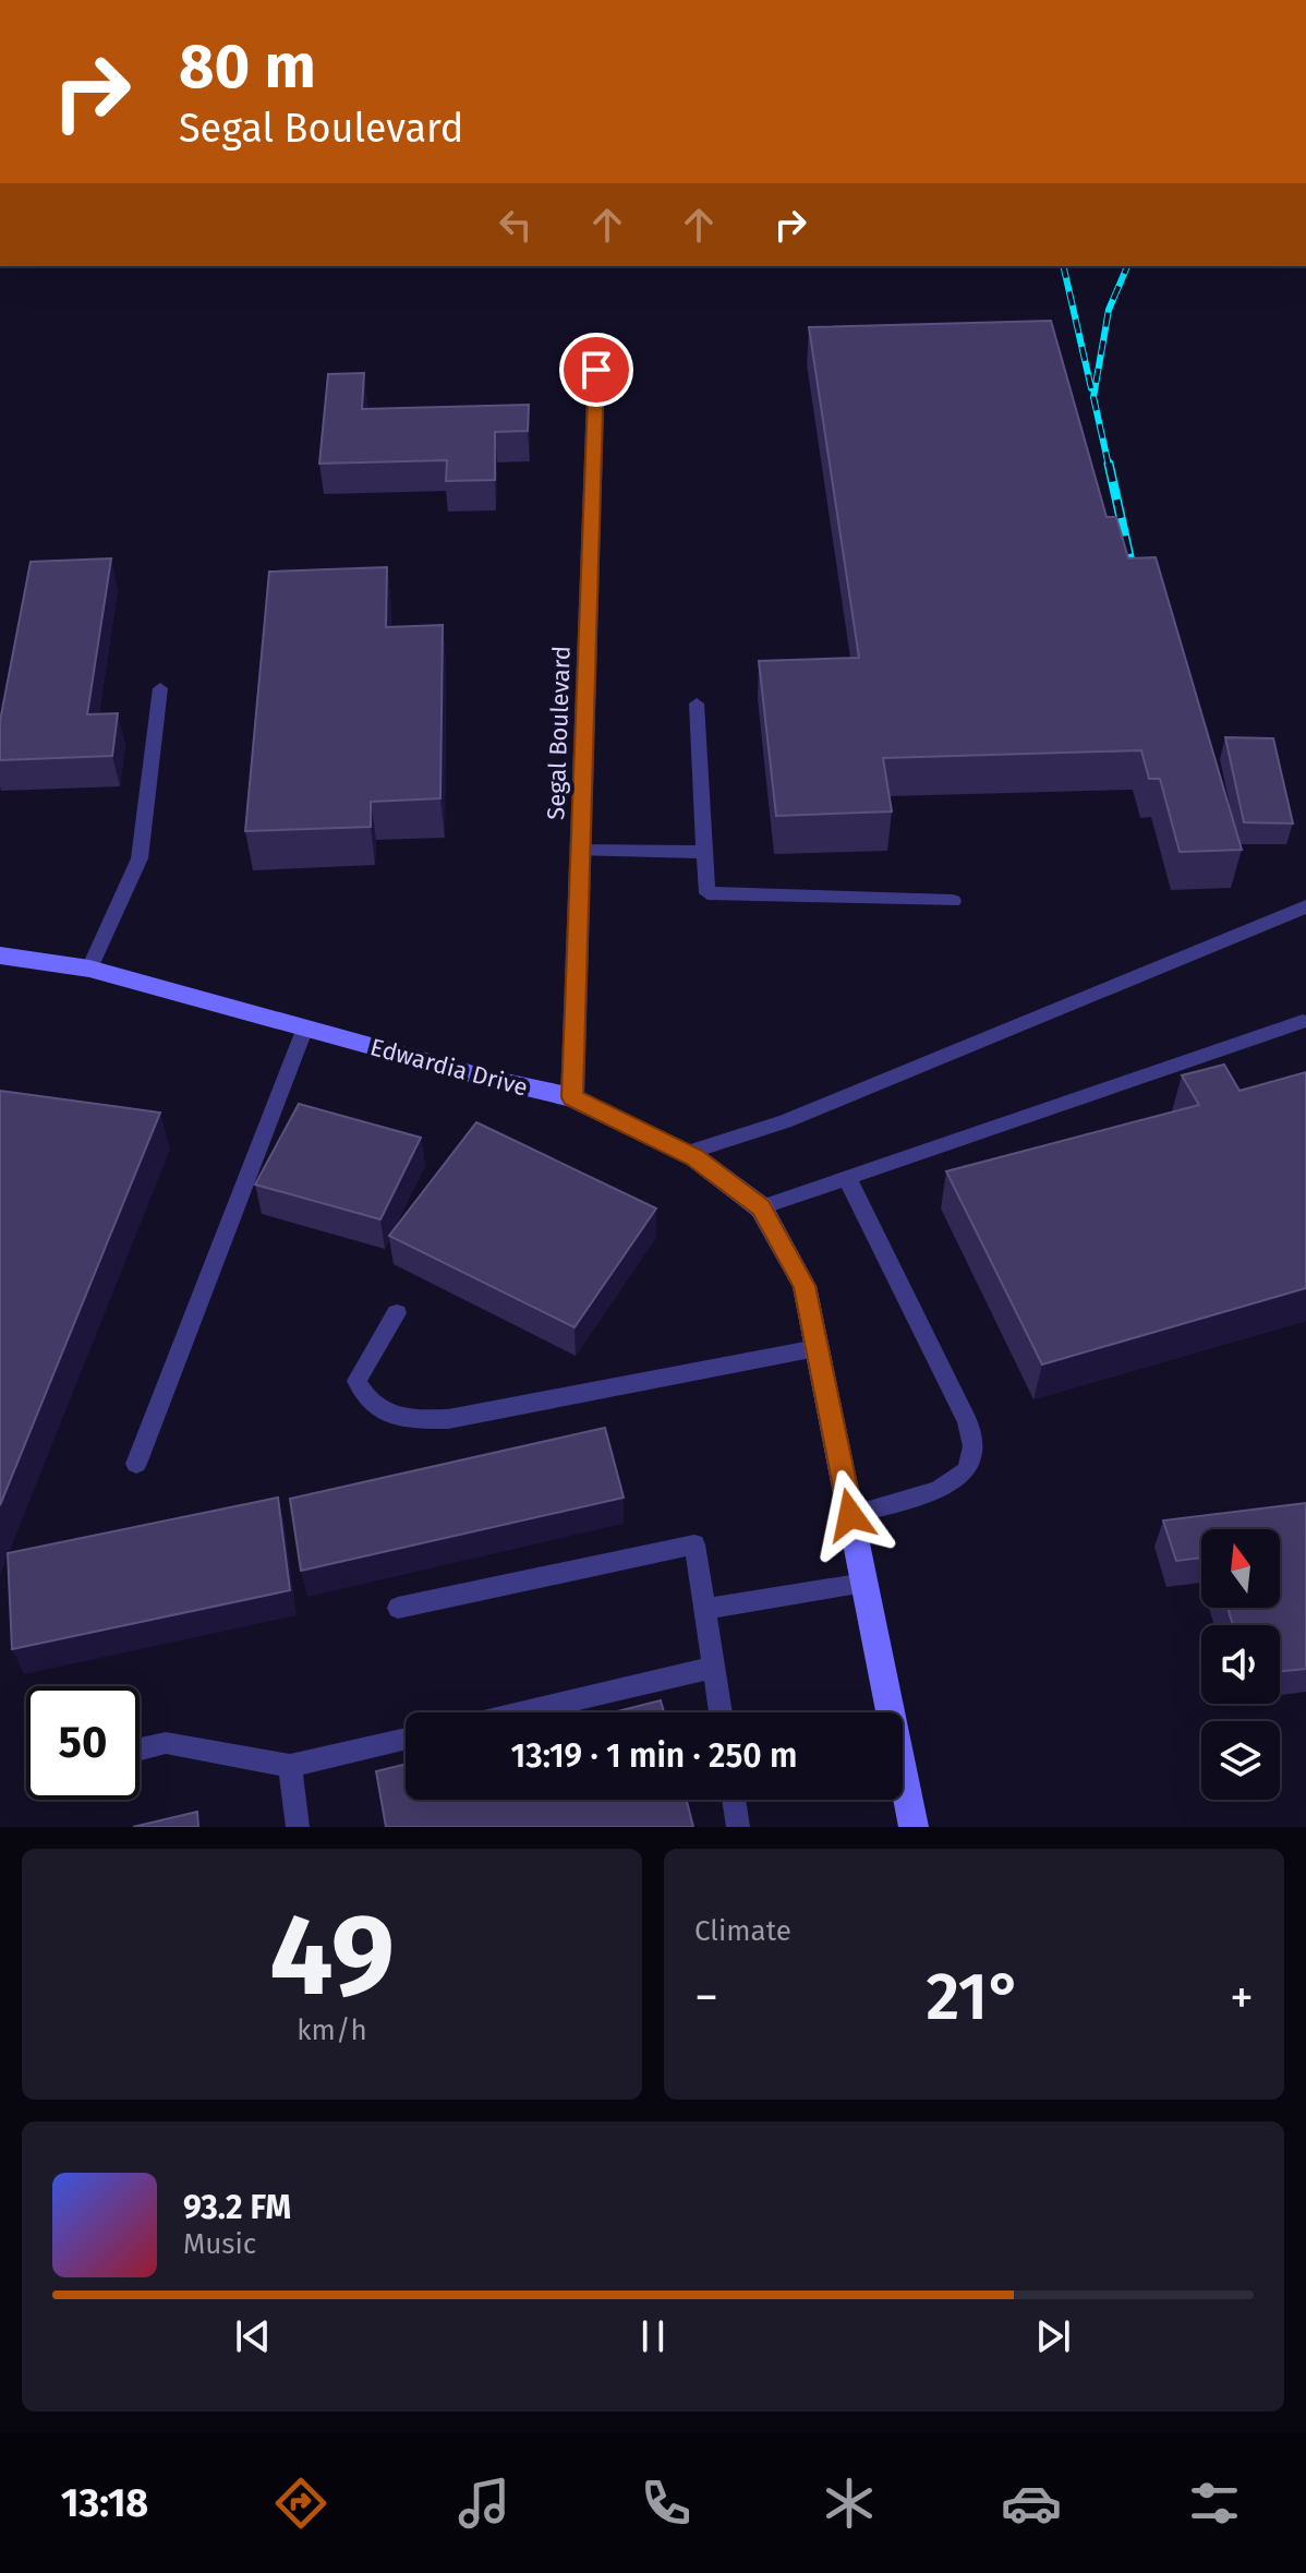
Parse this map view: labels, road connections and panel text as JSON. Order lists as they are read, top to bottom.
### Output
{
  "streets": {
    "main road": ["Edwardia Drive"],
    "street": ["Segal Boulevard"]
  },
  "crossings": [
    ["Segal Boulevard", "Edwardia Drive"]
  ],
  "north": "top",
  "page": {
    "turn": ["80 m", "Segal Boulevard"],
    "limit": "50",
    "trip": "13:19 · 1 min · 250 m",
    "tile": [
      ["49", "km/h"],
      "Climate"
    ],
    "heat": ["−", "21°", "+"],
    "song": ["93.2 FM", "Music"],
    "tabs": "13:18"
  }
}
